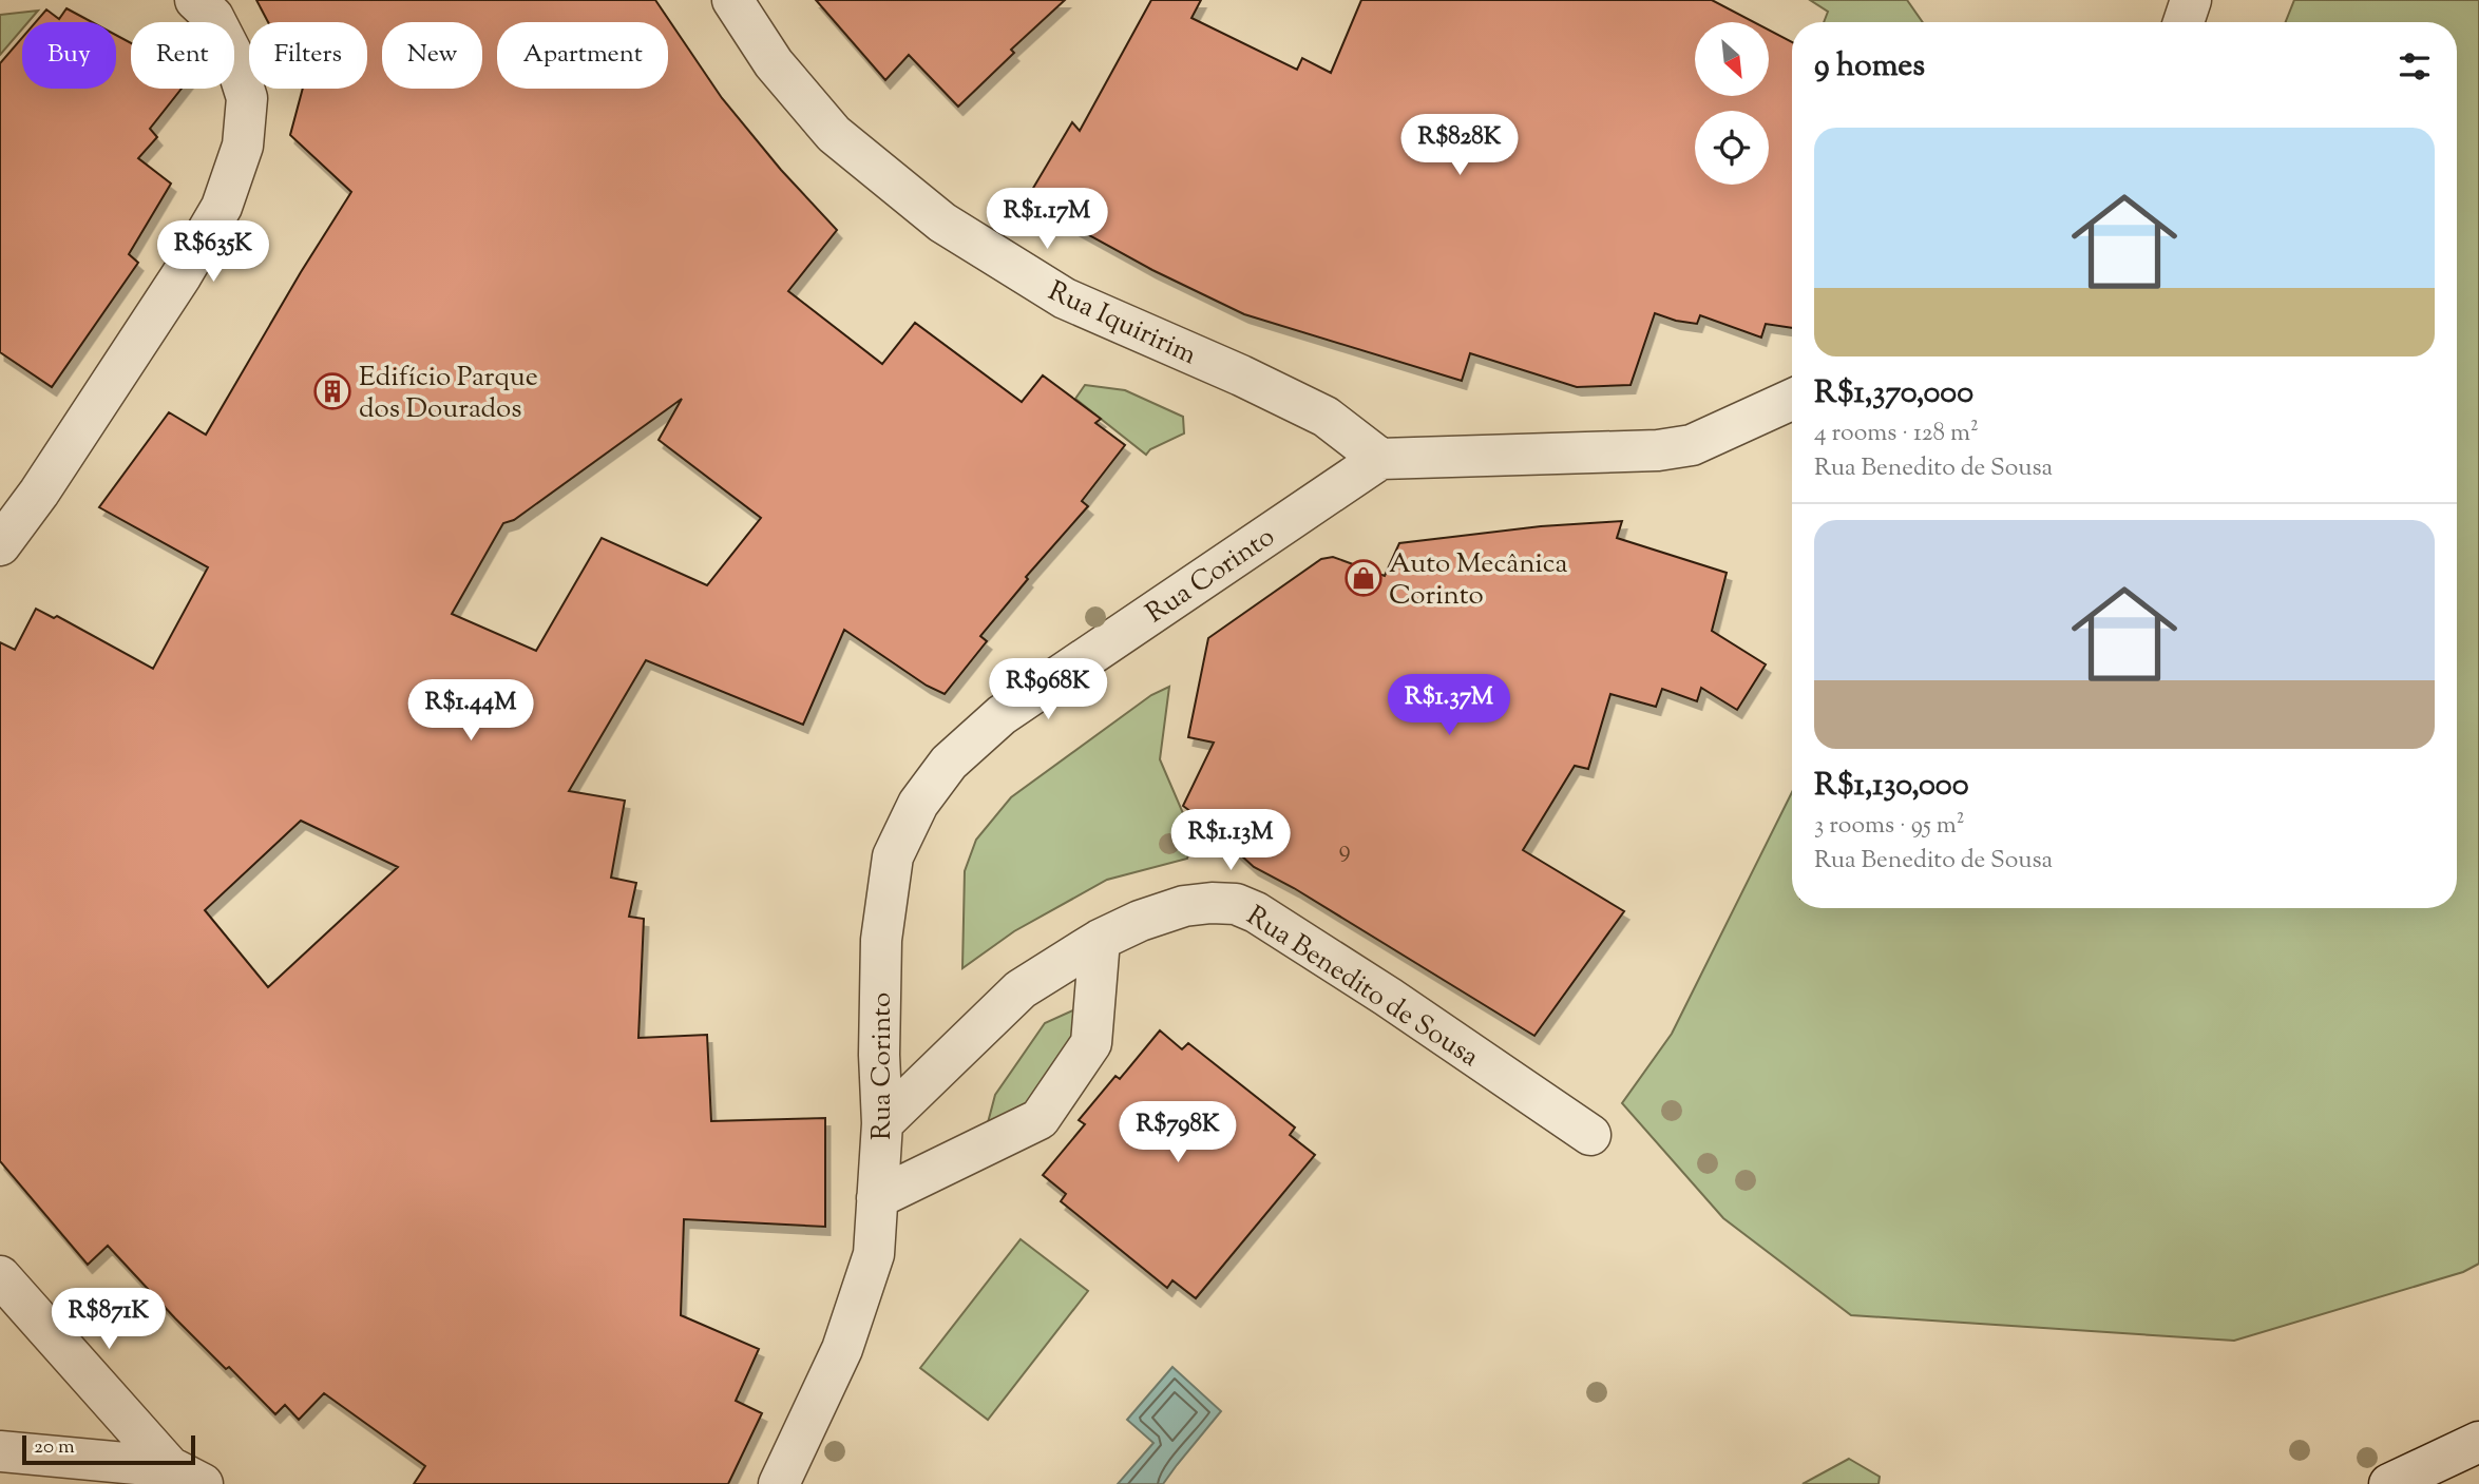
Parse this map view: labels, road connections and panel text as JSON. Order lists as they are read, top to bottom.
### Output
{
  "streets": {
    "street": ["Rua Iquiririm", "Rua Corinto", "Rua Benedito de Sousa"]
  },
  "crossings": [
    ["Rua Iquiririm", "Rua Corinto"],
    ["Rua Corinto", "Rua Benedito de Sousa"]
  ],
  "places": {
    "building": ["Edifício Parque dos Dourados"],
    "shop": ["Auto Mecânica Corinto"]
  },
  "house_numbers": ["9"],
  "scale_bar": "20 m",
  "north": "bottom right",
  "page": {
    "chip": [
      "Buy",
      "Rent",
      "Filters",
      "New",
      "Apartment"
    ],
    "heading": "9 homes",
    "list": [
      {
        "name": "R$1,370,000",
        "note": "4 rooms · 128 m² · Rua Benedito de Sousa"
      },
      {
        "name": "R$1,130,000",
        "note": "3 rooms · 95 m² · Rua Benedito de Sousa"
      }
    ],
    "price": [
      "R$828K",
      "R$1.17M",
      "R$635K",
      "R$968K",
      "R$1.37M",
      "R$1.44M",
      "R$1.13M",
      "R$798K",
      "R$871K"
    ],
    "scale": "20 m"
  }
}
